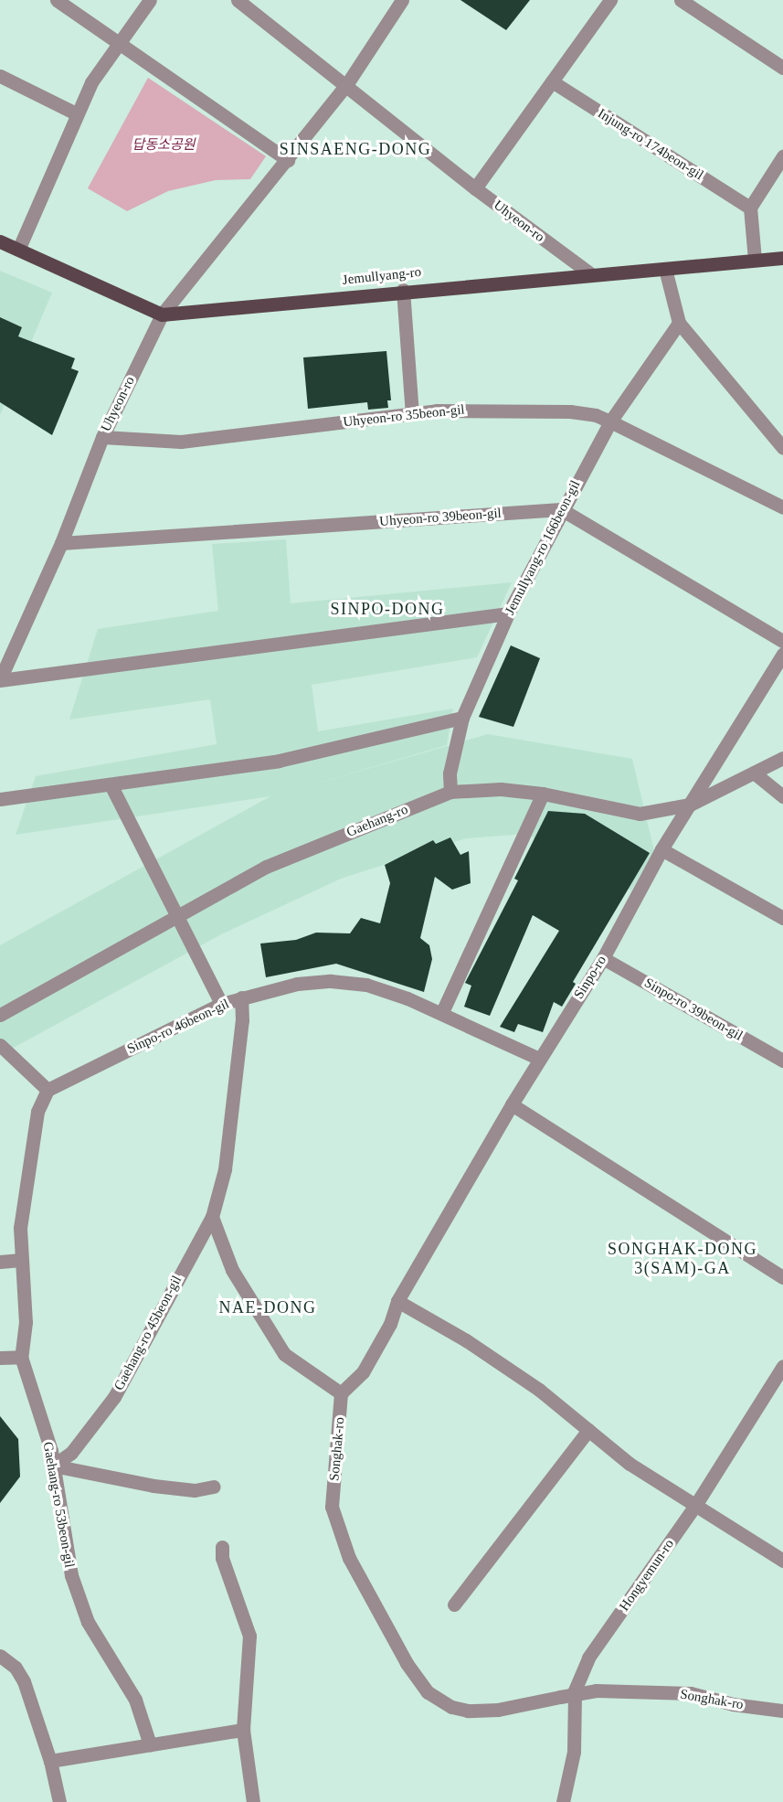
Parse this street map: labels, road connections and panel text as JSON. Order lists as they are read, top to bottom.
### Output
{
  "streets": {
    "main road": ["Jemullyang-ro"],
    "street": [
      "Injung-ro 174beon-gil",
      "Uhyeon-ro",
      "Uhyeon-ro 35beon-gil",
      "Uhyeon-ro 39beon-gil",
      "Jemullyang-ro 166beon-gil",
      "Gaehang-ro",
      "Sinpo-ro",
      "Sinpo-ro 39beon-gil",
      "Sinpo-ro 46beon-gil",
      "Gaehang-ro 45beon-gil",
      "Songhak-ro",
      "Gaehang-ro 53beon-gil",
      "Hongyemun-ro"
    ]
  },
  "crossings": [
    ["Uhyeon-ro", "Jemullyang-ro"],
    ["Uhyeon-ro", "Uhyeon-ro 35beon-gil"],
    ["Uhyeon-ro", "Uhyeon-ro 39beon-gil"],
    ["Uhyeon-ro 35beon-gil", "Jemullyang-ro 166beon-gil"],
    ["Uhyeon-ro 39beon-gil", "Jemullyang-ro 166beon-gil"],
    ["Jemullyang-ro 166beon-gil", "Gaehang-ro"],
    ["Gaehang-ro", "Sinpo-ro"],
    ["Sinpo-ro", "Sinpo-ro 39beon-gil"],
    ["Sinpo-ro", "Sinpo-ro 46beon-gil"],
    ["Sinpo-ro 46beon-gil", "Gaehang-ro 45beon-gil"],
    ["Sinpo-ro 46beon-gil", "Gaehang-ro 53beon-gil"],
    ["Gaehang-ro 45beon-gil", "Gaehang-ro 53beon-gil"]
  ],
  "districts": [
    "SINSAENG-DONG",
    "SINPO-DONG",
    "SONGHAK-DONG 3(SAM)-GA",
    "NAE-DONG"
  ],
  "parks": ["답동소공원"]
}
